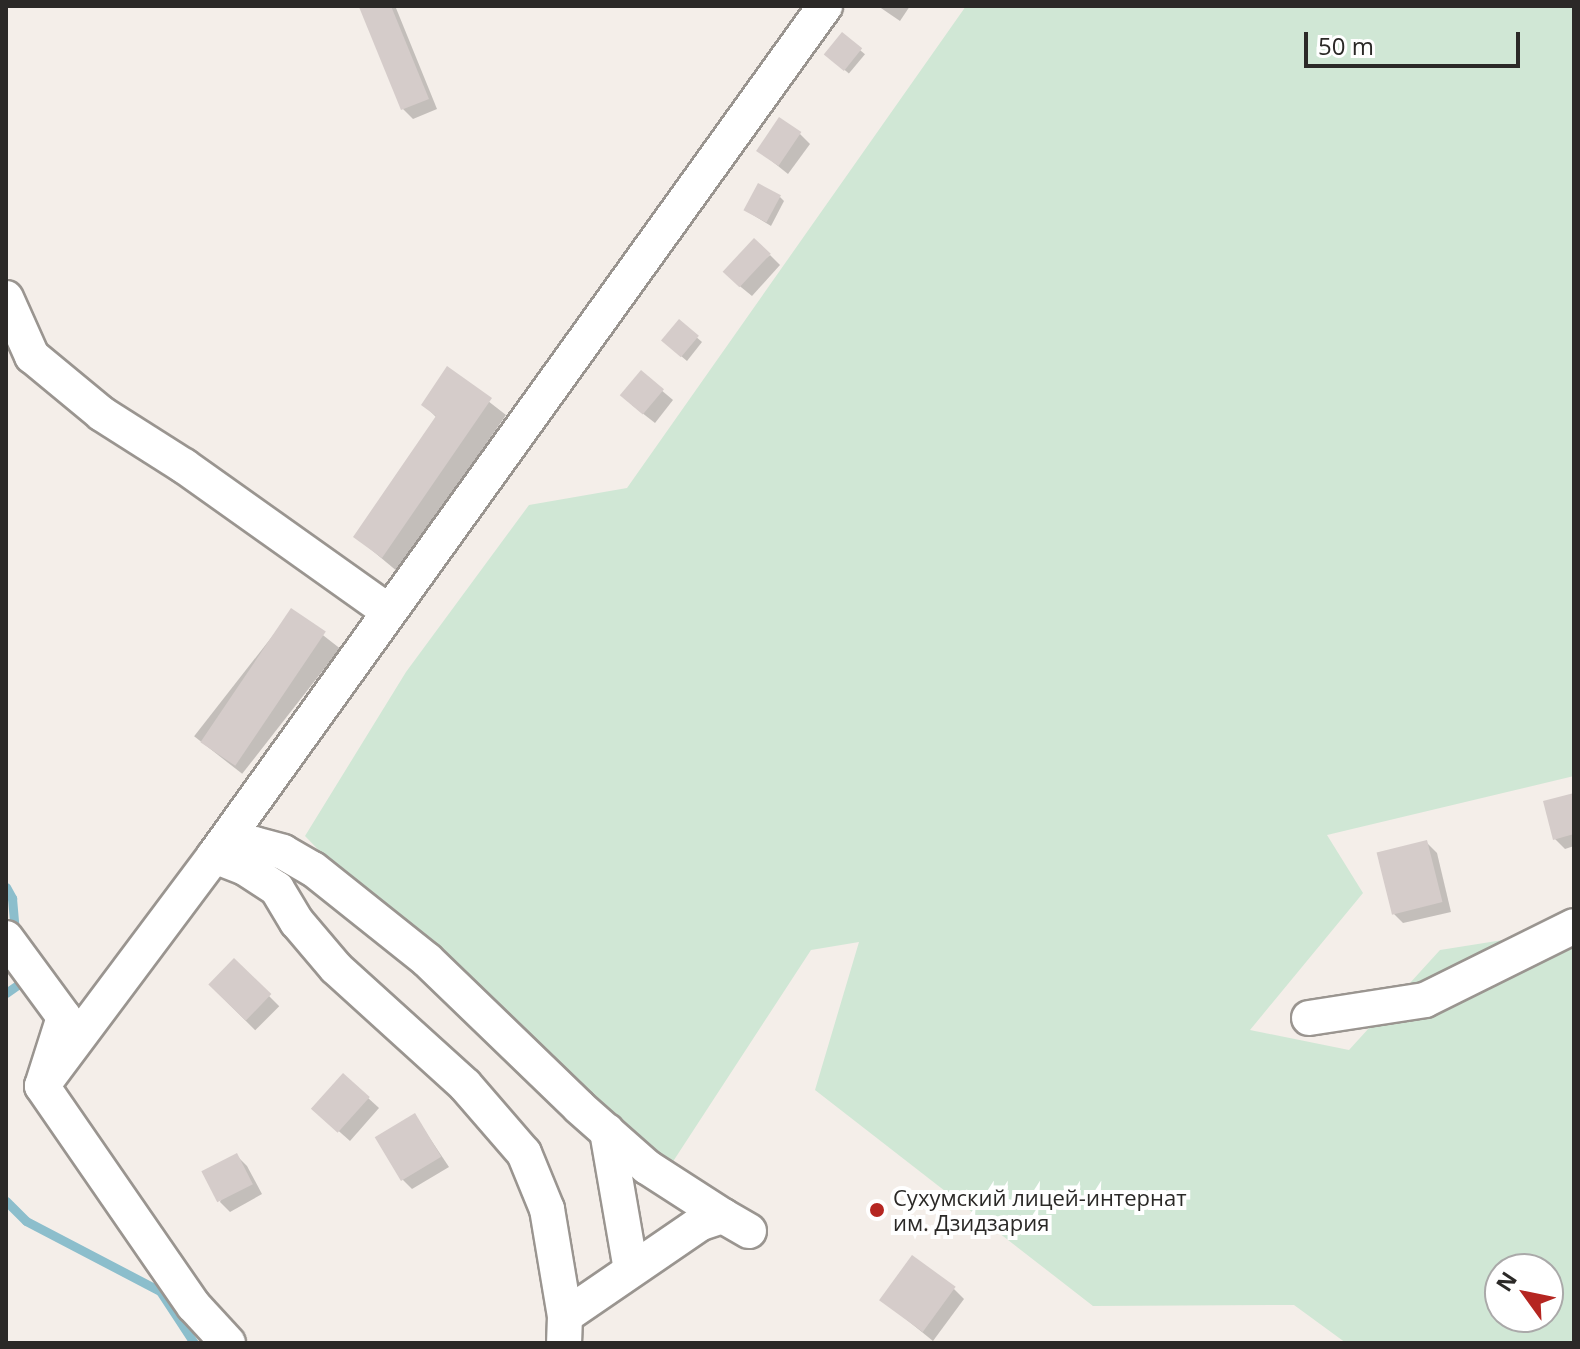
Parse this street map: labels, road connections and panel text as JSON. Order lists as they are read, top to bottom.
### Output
{
  "places": ["Сухумский лицей-интернат им. Дзидзария"],
  "scale_bar": "50 m",
  "north": "top left"
}
